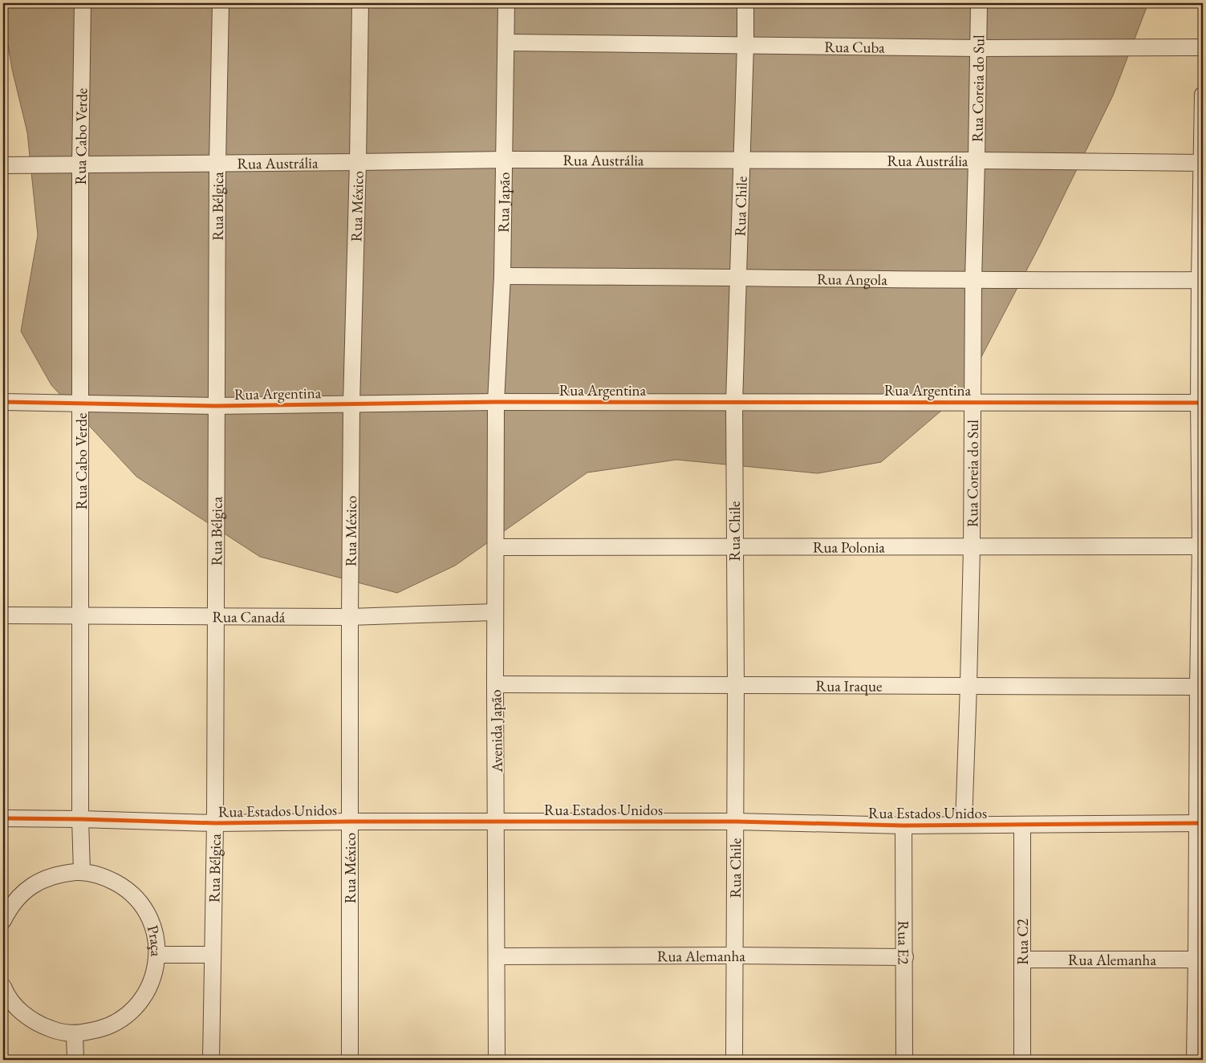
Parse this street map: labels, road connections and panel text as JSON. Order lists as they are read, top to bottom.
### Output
{
  "streets": {
    "street": [
      "Rua Cuba",
      "Rua Coreia do Sul",
      "Rua Cabo Verde",
      "Rua Austrália",
      "Rua Japão",
      "Rua Bélgica",
      "Rua México",
      "Rua Chile",
      "Rua Angola",
      "Rua Argentina",
      "Rua Polonia",
      "Rua Canadá",
      "Rua Iraque",
      "Avenida Japão",
      "Rua Estados Unidos",
      "Praça",
      "Rua C2",
      "Rua E2",
      "Rua Alemanha"
    ]
  },
  "crossings": [
    ["Rua Cuba", "Rua Coreia do Sul"],
    ["Rua Cuba", "Rua Japão"],
    ["Rua Cuba", "Rua Chile"],
    ["Rua Coreia do Sul", "Rua Austrália"],
    ["Rua Coreia do Sul", "Rua Angola"],
    ["Rua Coreia do Sul", "Rua Argentina"],
    ["Rua Coreia do Sul", "Rua Polonia"],
    ["Rua Coreia do Sul", "Rua Iraque"],
    ["Rua Coreia do Sul", "Rua Estados Unidos"],
    ["Rua Cabo Verde", "Rua Austrália"],
    ["Rua Cabo Verde", "Rua Argentina"],
    ["Rua Cabo Verde", "Rua Canadá"],
    ["Rua Cabo Verde", "Rua Estados Unidos"],
    ["Rua Cabo Verde", "Praça"],
    ["Rua Austrália", "Rua Japão"],
    ["Rua Austrália", "Rua Bélgica"],
    ["Rua Austrália", "Rua México"],
    ["Rua Austrália", "Rua Chile"],
    ["Rua Japão", "Rua Angola"],
    ["Rua Japão", "Rua Argentina"],
    ["Rua Japão", "Avenida Japão"],
    ["Rua Bélgica", "Rua Argentina"],
    ["Rua Bélgica", "Rua Canadá"],
    ["Rua Bélgica", "Rua Estados Unidos"],
    ["Rua México", "Rua Argentina"],
    ["Rua México", "Rua Canadá"],
    ["Rua México", "Rua Estados Unidos"],
    ["Rua Chile", "Rua Angola"],
    ["Rua Chile", "Rua Argentina"],
    ["Rua Chile", "Rua Polonia"],
    ["Rua Chile", "Rua Iraque"],
    ["Rua Chile", "Rua Estados Unidos"],
    ["Rua Chile", "Rua Alemanha"],
    ["Rua Argentina", "Avenida Japão"],
    ["Rua Polonia", "Avenida Japão"],
    ["Rua Canadá", "Avenida Japão"],
    ["Rua Iraque", "Avenida Japão"],
    ["Avenida Japão", "Rua Estados Unidos"],
    ["Avenida Japão", "Rua Alemanha"],
    ["Rua Estados Unidos", "Rua C2"],
    ["Rua Estados Unidos", "Rua E2"],
    ["Rua C2", "Rua Alemanha"],
    ["Rua E2", "Rua Alemanha"]
  ]
}
